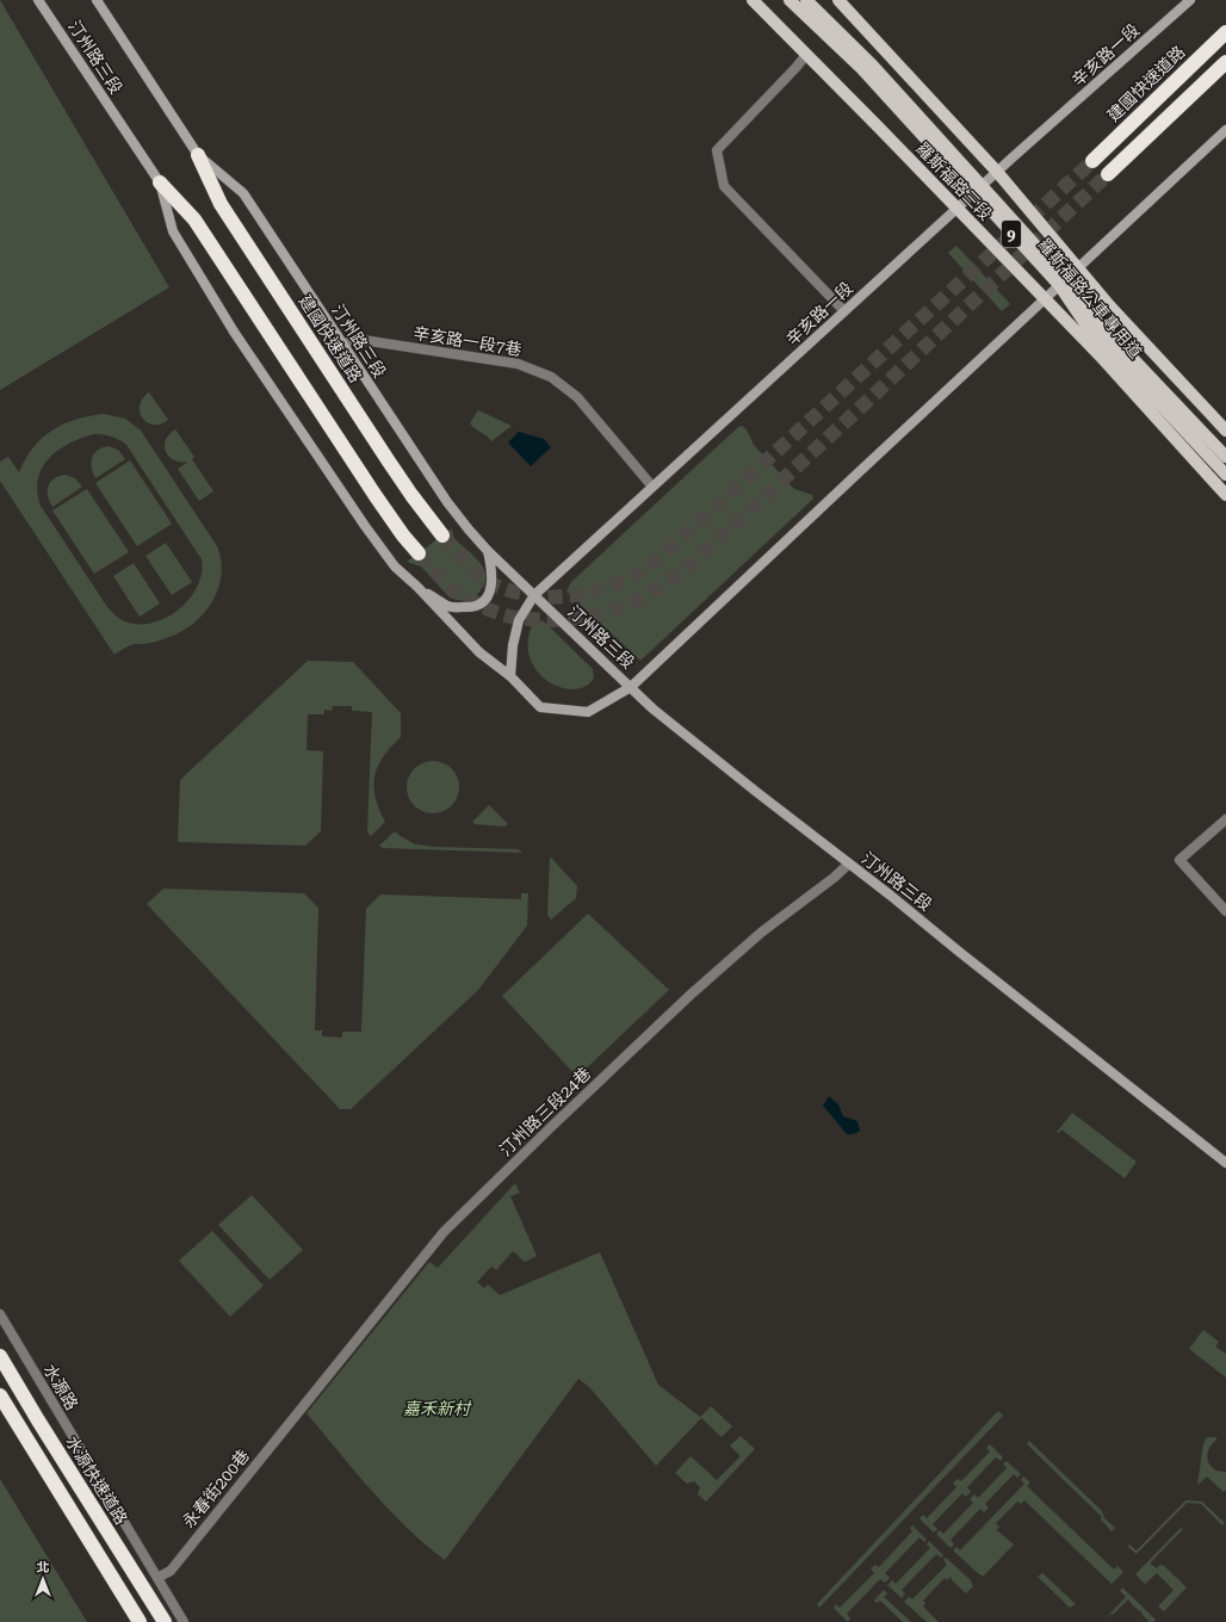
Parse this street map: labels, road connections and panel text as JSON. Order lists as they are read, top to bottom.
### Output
{
  "streets": {
    "highway": ["建國快速道路", "水源快速道路"],
    "main road": [
      "辛亥路一段",
      "汀州路三段",
      "羅斯福路三段",
      "9",
      "羅斯福路公車專用道"
    ],
    "street": [
      "辛亥路一段7巷",
      "汀州路三段24巷",
      "水源路",
      "永春街200巷"
    ]
  },
  "crossings": [
    ["辛亥路一段", "汀州路三段"],
    ["辛亥路一段", "羅斯福路三段"],
    ["辛亥路一段", "羅斯福路公車專用道"],
    ["辛亥路一段", "辛亥路一段7巷"],
    ["汀州路三段", "建國快速道路"],
    ["汀州路三段", "辛亥路一段7巷"],
    ["汀州路三段", "汀州路三段24巷"],
    ["汀州路三段24巷", "永春街200巷"],
    ["水源路", "永春街200巷"]
  ],
  "parks": ["嘉禾新村"],
  "north": "top"
}
